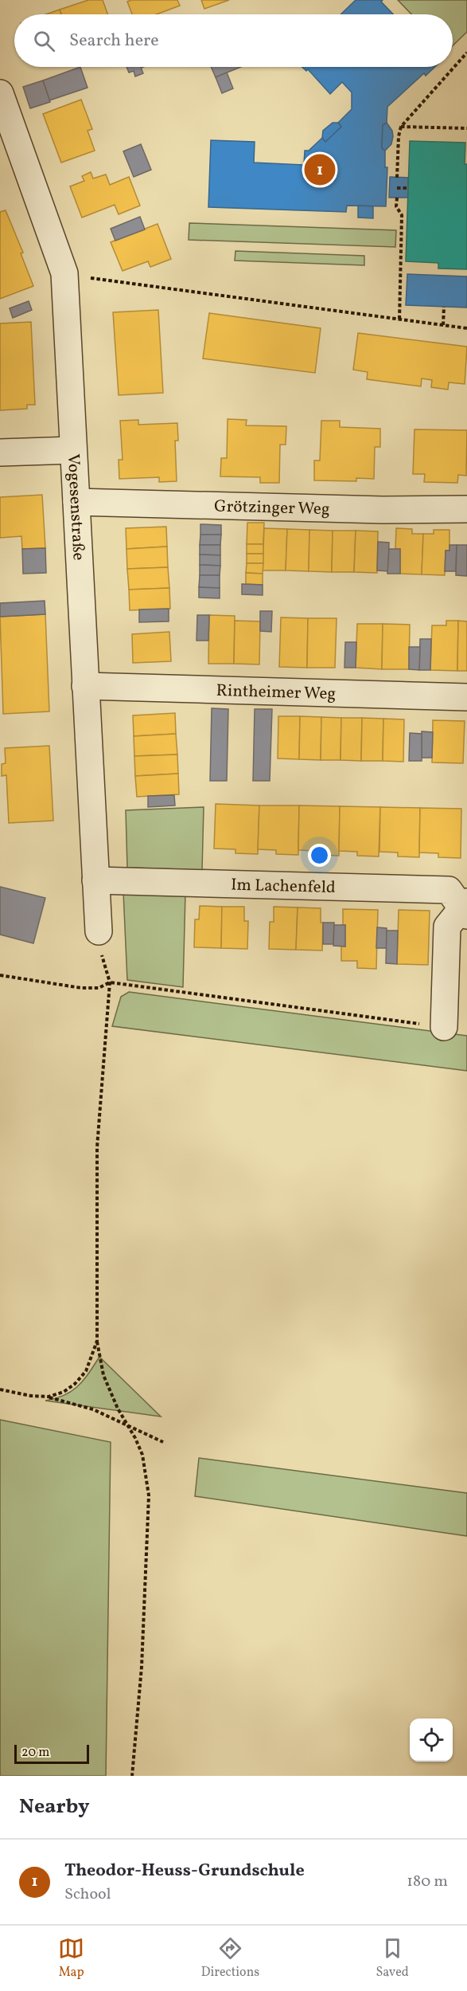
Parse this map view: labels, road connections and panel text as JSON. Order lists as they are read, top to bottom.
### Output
{
  "streets": {
    "street": [
      "Vogesenstraße",
      "Grötzinger Weg",
      "Rintheimer Weg",
      "Im Lachenfeld"
    ]
  },
  "crossings": [
    ["Vogesenstraße", "Grötzinger Weg"],
    ["Vogesenstraße", "Rintheimer Weg"],
    ["Vogesenstraße", "Im Lachenfeld"]
  ],
  "scale_bar": "20 m",
  "page": {
    "search": "Search here",
    "pins": "1",
    "scale": "20 m",
    "heading": "Nearby",
    "list": [
      {
        "mark": "1",
        "name": "Theodor-Heuss-Grundschule",
        "note": "School",
        "value": "180 m"
      }
    ],
    "nav": ["Map", "Directions", "Saved"]
  }
}
